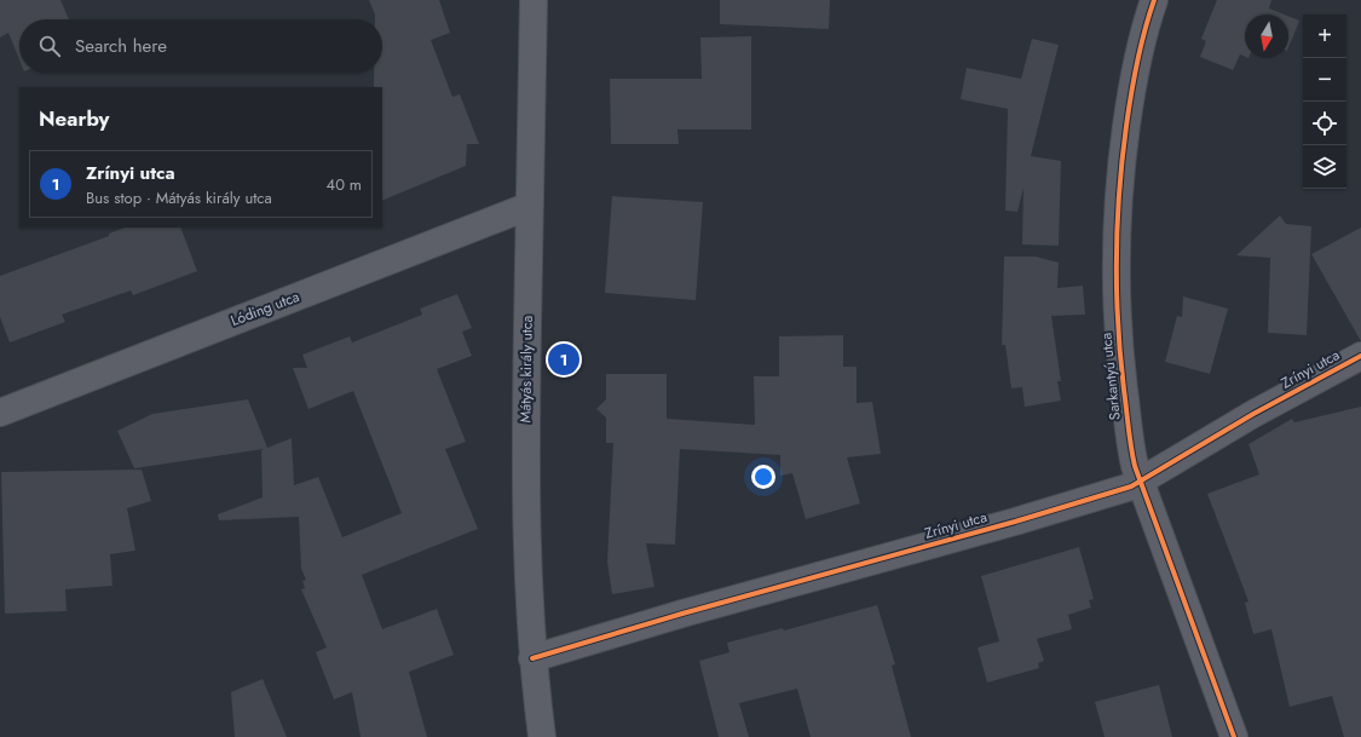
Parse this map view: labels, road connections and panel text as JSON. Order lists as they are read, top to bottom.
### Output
{
  "streets": {
    "street": [
      "Lóding utca",
      "Mátyás király utca",
      "Zrínyi utca",
      "Sarkantyú utca"
    ]
  },
  "crossings": [
    ["Lóding utca", "Mátyás király utca"],
    ["Mátyás király utca", "Zrínyi utca"],
    ["Zrínyi utca", "Sarkantyú utca"]
  ],
  "north": "bottom",
  "page": {
    "map_buttons": ["+", "−"],
    "search": "Search here",
    "heading": "Nearby",
    "list": [
      {
        "mark": "1",
        "name": "Zrínyi utca",
        "note": "Bus stop · Mátyás király utca",
        "value": "40 m"
      }
    ],
    "pins": "1"
  }
}
